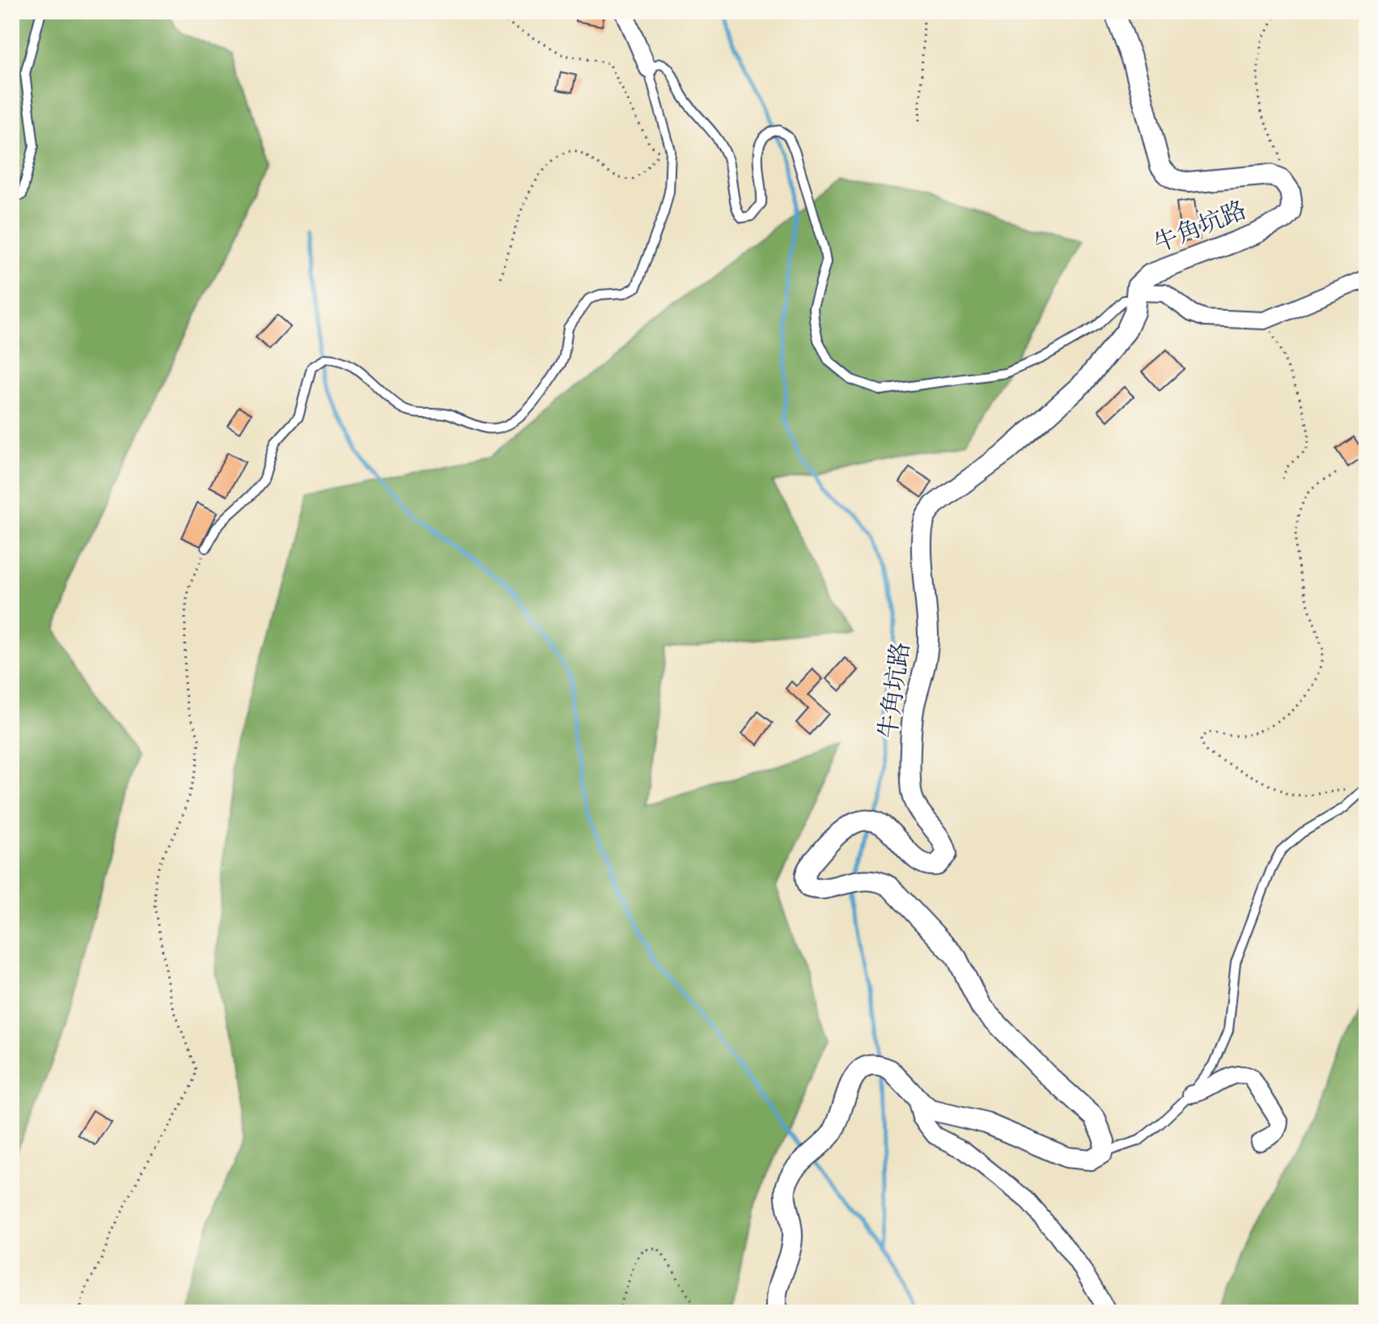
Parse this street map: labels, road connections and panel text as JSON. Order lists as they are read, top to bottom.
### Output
{
  "streets": {
    "street": ["牛角坑路"]
  }
}
